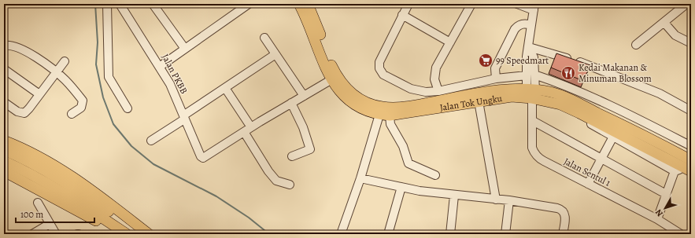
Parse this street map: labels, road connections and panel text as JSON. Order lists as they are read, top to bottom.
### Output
{
  "streets": {
    "main road": ["Jalan Tok Ungku"],
    "street": ["Jalan PKBB", "Jalan Sentul 1"]
  },
  "crossings": [
    ["Jalan Tok Ungku", "Jalan Sentul 1"]
  ],
  "places": {
    "supermarket": ["99 Speedmart"],
    "restaurant": ["Kedai Makanan & Minuman Blossom"]
  },
  "scale_bar": "100 m",
  "north": "bottom left"
}
